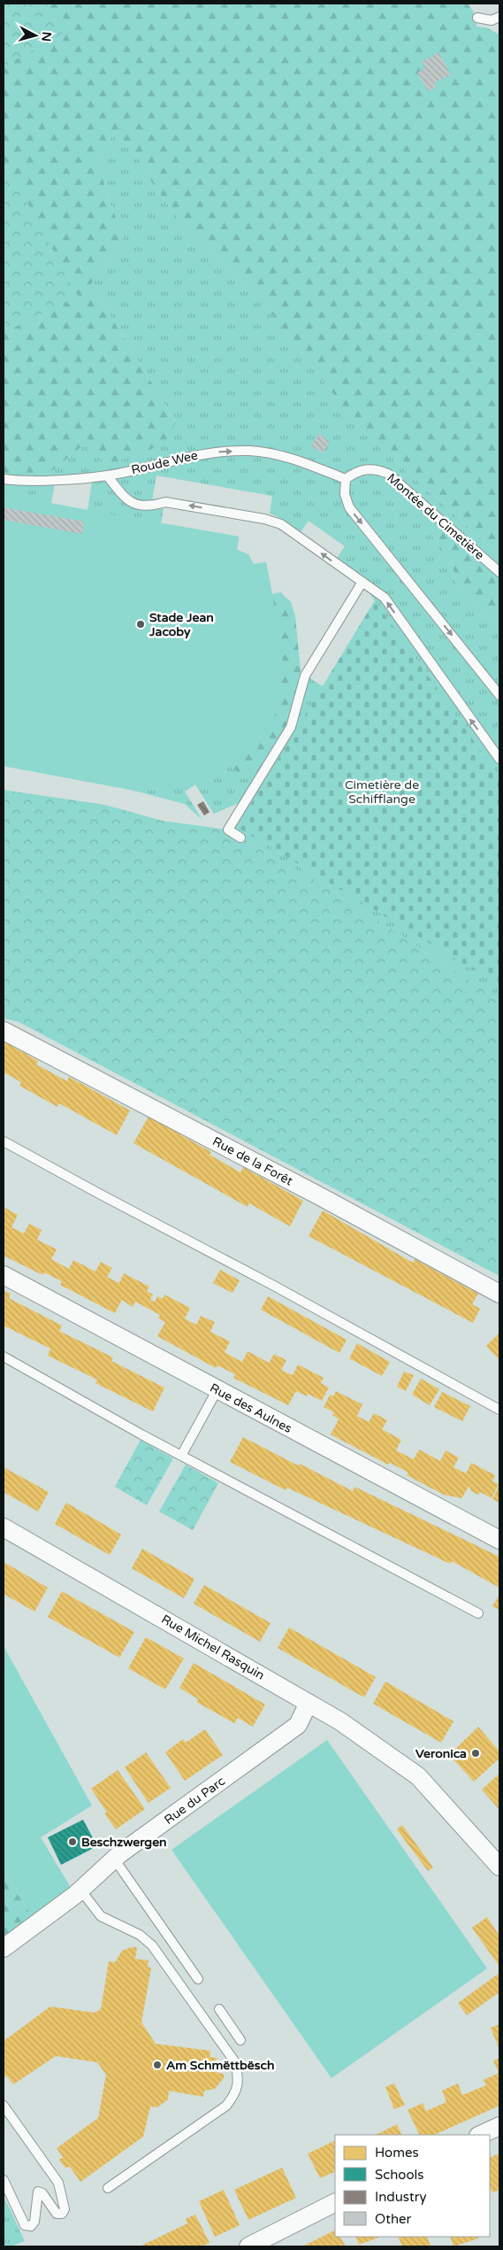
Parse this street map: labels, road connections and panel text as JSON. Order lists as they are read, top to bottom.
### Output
{
  "streets": {
    "street": [
      "Rue de la Forêt",
      "Rue des Aulnes",
      "Rue Michel Rasquin",
      "Rue du Parc"
    ],
    "lane": ["Roude Wee", "Montée du Cimetière"]
  },
  "crossings": [
    ["Roude Wee", "Montée du Cimetière"],
    ["Rue Michel Rasquin", "Rue du Parc"]
  ],
  "one_way": ["Roude Wee"],
  "parks": ["Cimetière de Schifflange"],
  "places": [
    "Stade Jean Jacoby",
    "Veronica",
    "Beschzwergen",
    "Am Schmëttbësch"
  ],
  "legend": [
    "Homes",
    "Schools",
    "Industry",
    "Other"
  ],
  "north": "right"
}
